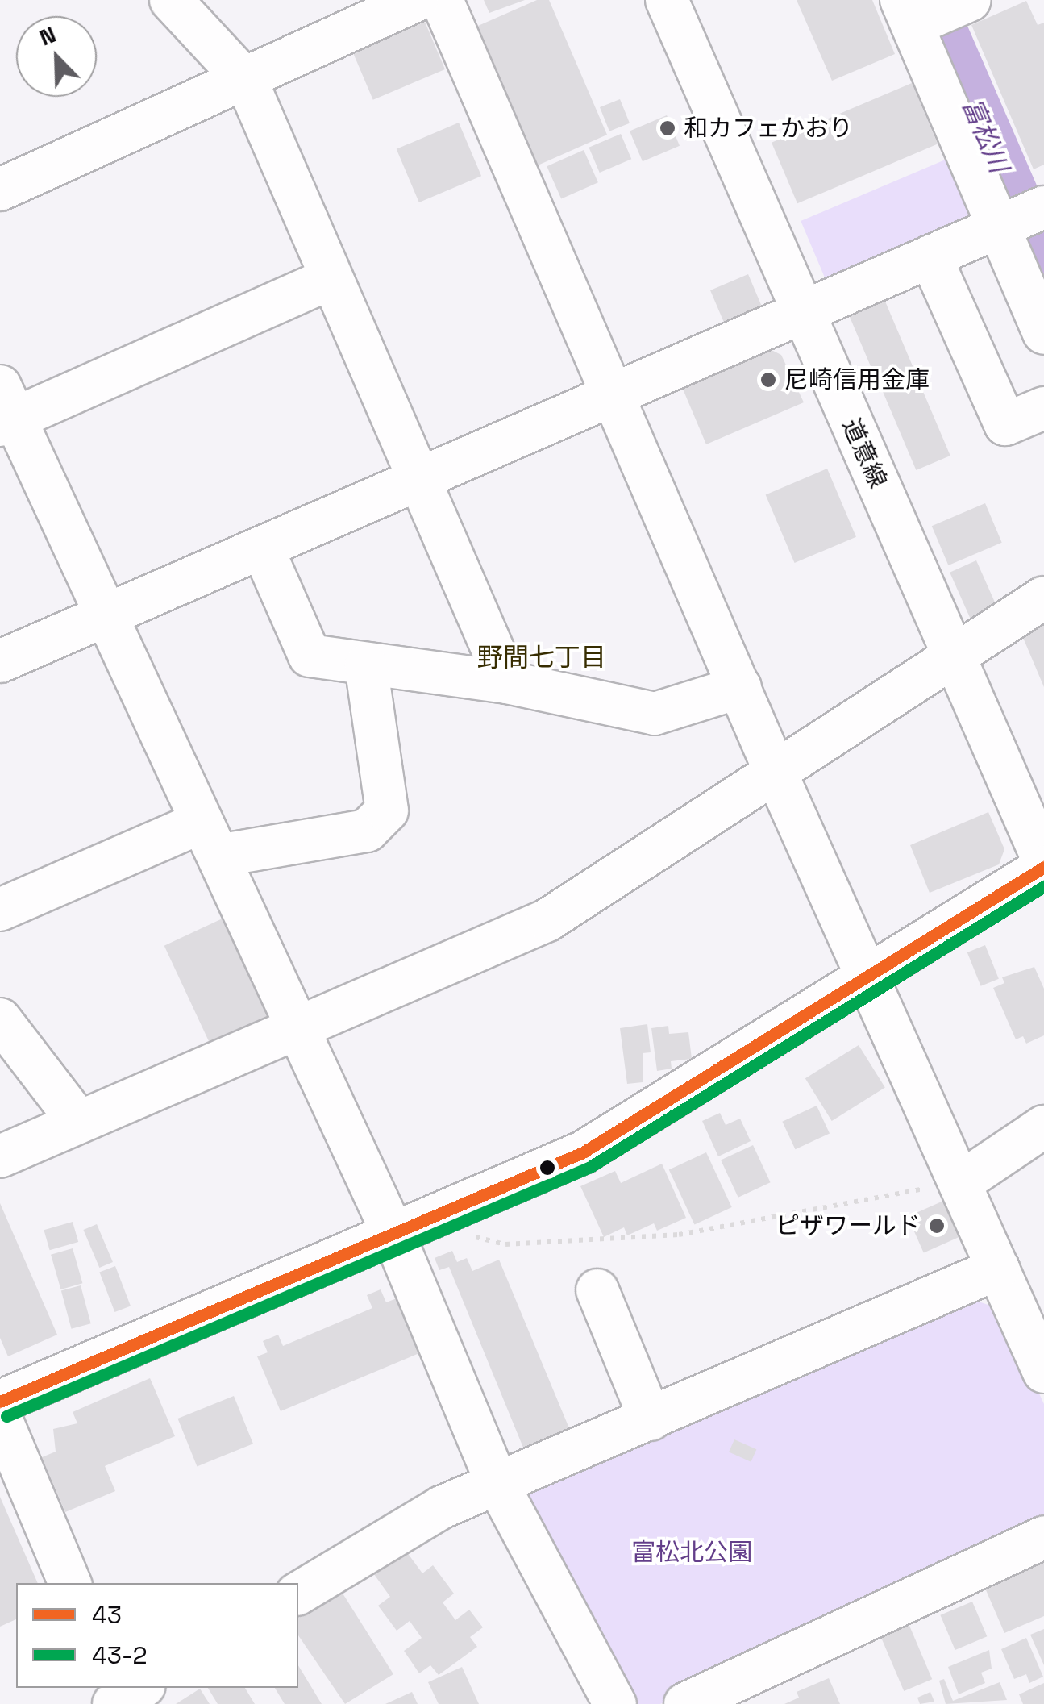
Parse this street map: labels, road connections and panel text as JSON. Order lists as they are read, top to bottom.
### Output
{
  "streets": {
    "street": ["道意線"]
  },
  "districts": ["野間七丁目"],
  "water": ["富松川"],
  "parks": ["富松北公園"],
  "places": ["和カフェかおり", "尼崎信用金庫", "ピザワールド"],
  "lines": ["transit line 43", "transit line 43-2"],
  "legend": ["43", "43-2"],
  "north": "top left"
}
